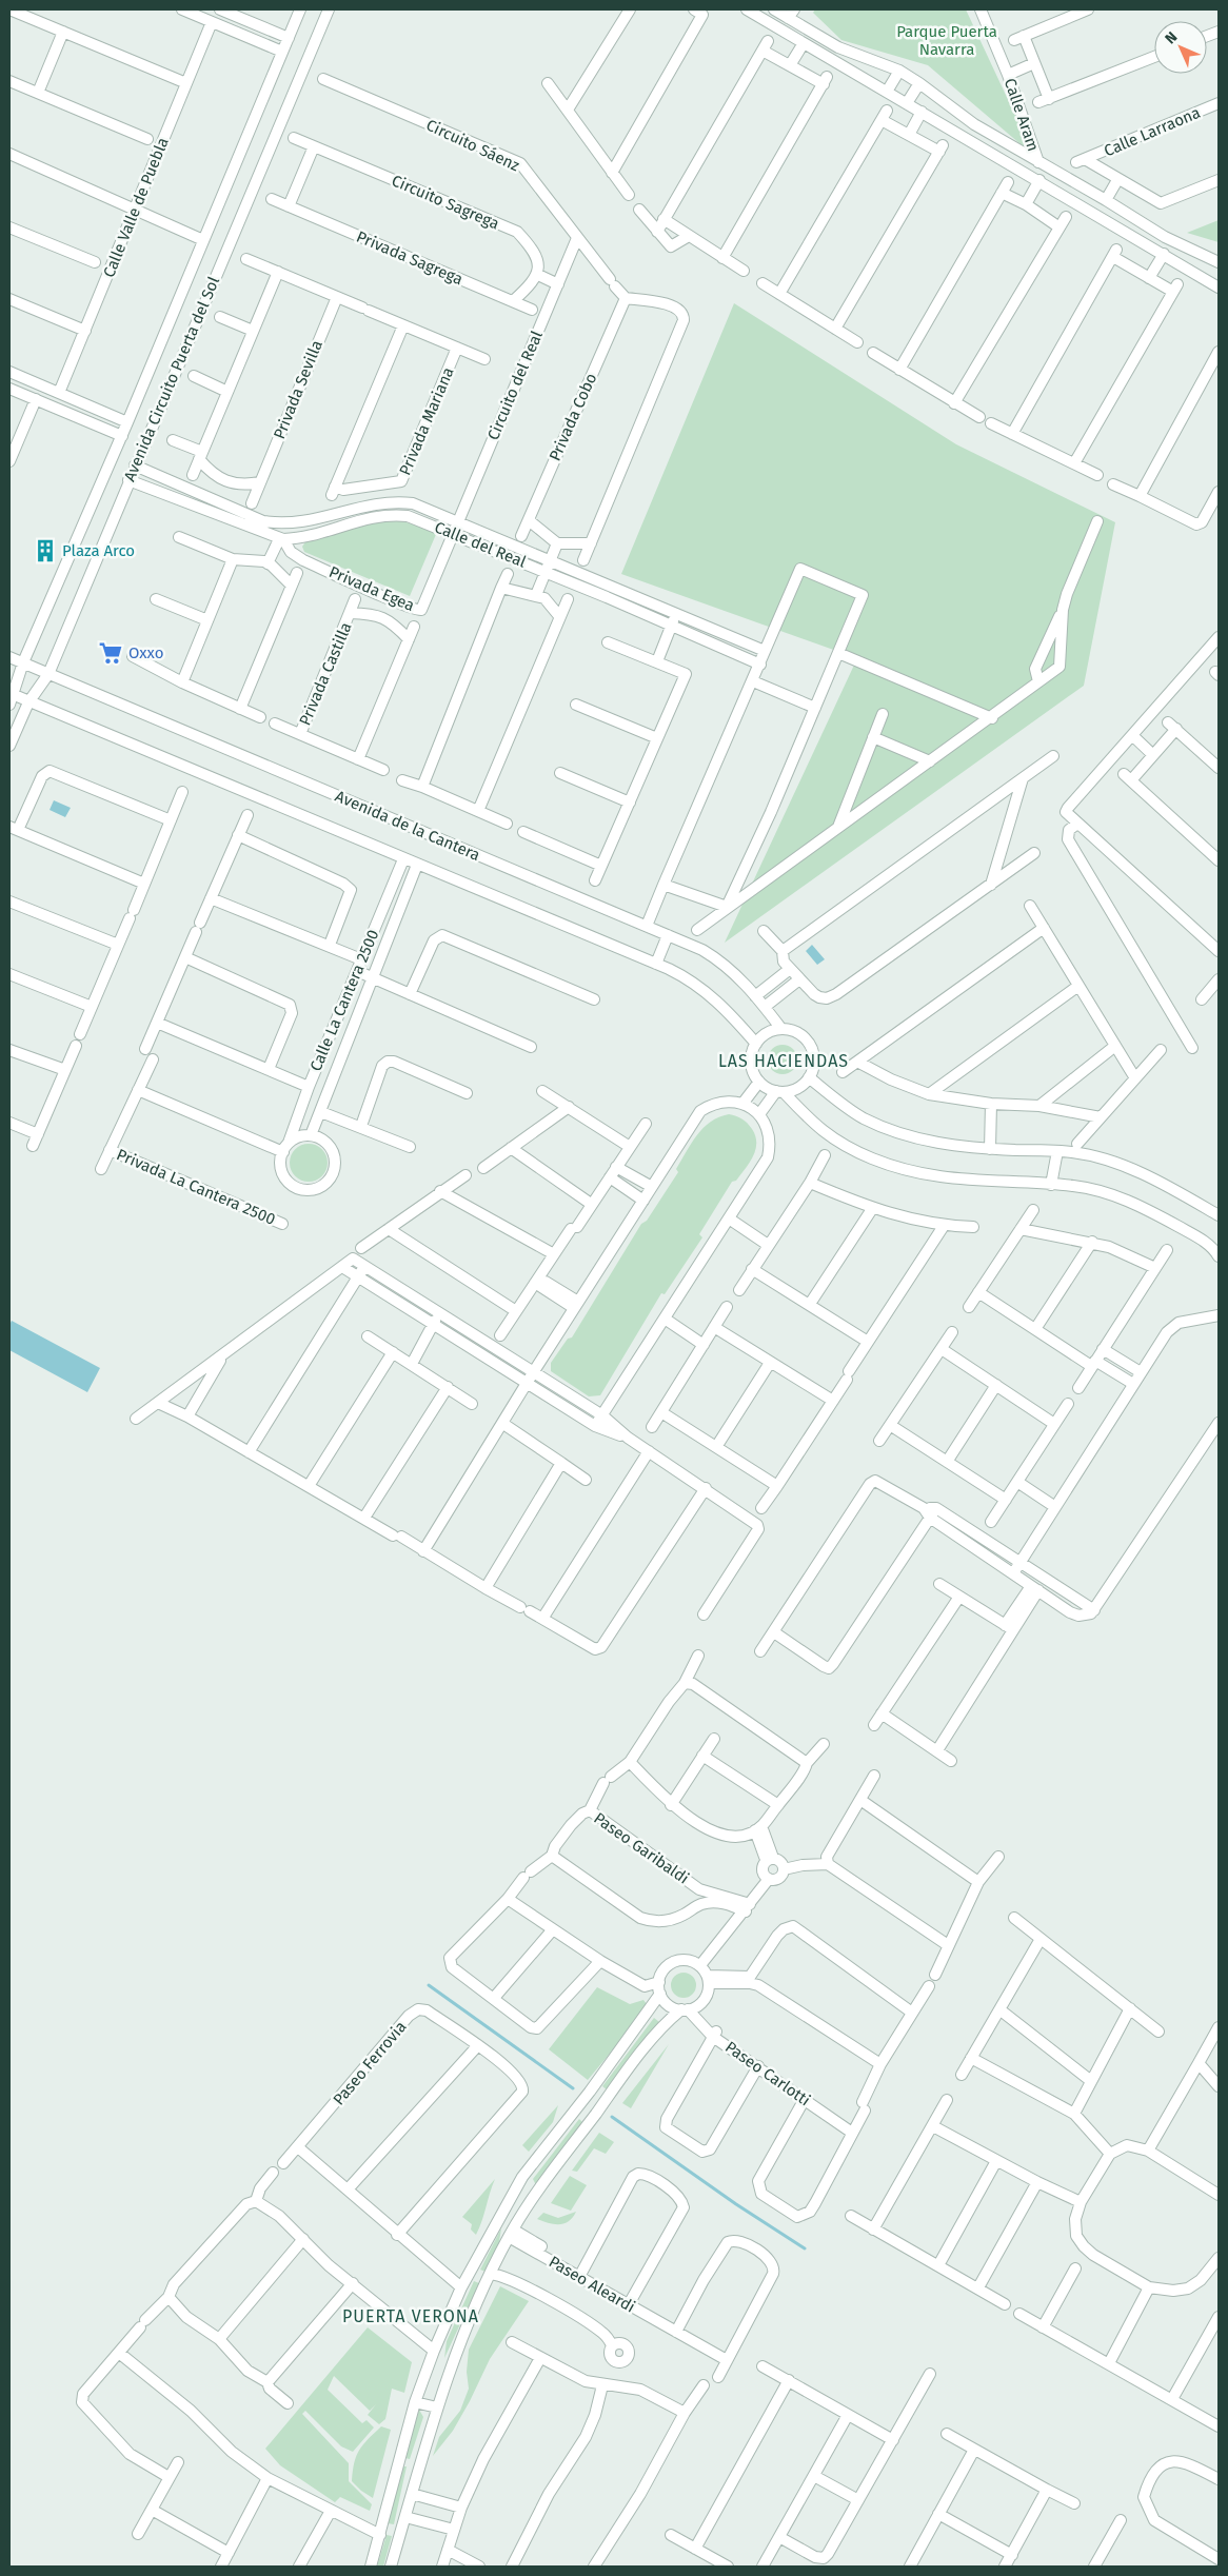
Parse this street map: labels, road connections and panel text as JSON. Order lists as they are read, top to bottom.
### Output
{
  "streets": {
    "street": [
      "Calle Aram",
      "Calle Larraona",
      "Circuito Sáenz",
      "Circuito Sagrega",
      "Calle Valle de Puebla",
      "Privada Sagrega",
      "Avenida Circuito Puerta del Sol",
      "Circuito del Real",
      "Privada Sevilla",
      "Privada Cobo",
      "Privada Mariana",
      "Calle del Real",
      "Privada Egea",
      "Privada Castilla",
      "Avenida de la Cantera",
      "Calle La Cantera 2500",
      "Privada La Cantera 2500",
      "Paseo Garibaldi",
      "Paseo Ferrovia",
      "Paseo Carlotti",
      "Paseo Aleardi"
    ]
  },
  "crossings": [
    ["Circuito Sáenz", "Circuito del Real"],
    ["Circuito Sáenz", "Privada Cobo"],
    ["Avenida Circuito Puerta del Sol", "Calle del Real"],
    ["Avenida Circuito Puerta del Sol", "Avenida de la Cantera"],
    ["Circuito del Real", "Calle del Real"],
    ["Circuito del Real", "Privada Egea"],
    ["Privada Sevilla", "Privada Mariana"],
    ["Calle del Real", "Privada Egea"],
    ["Avenida de la Cantera", "Calle La Cantera 2500"]
  ],
  "districts": ["LAS HACIENDAS", "PUERTA VERONA"],
  "parks": ["Parque Puerta Navarra"],
  "places": {
    "building": ["Plaza Arco"],
    "supermarket": ["Oxxo"]
  },
  "north": "top left"
}
